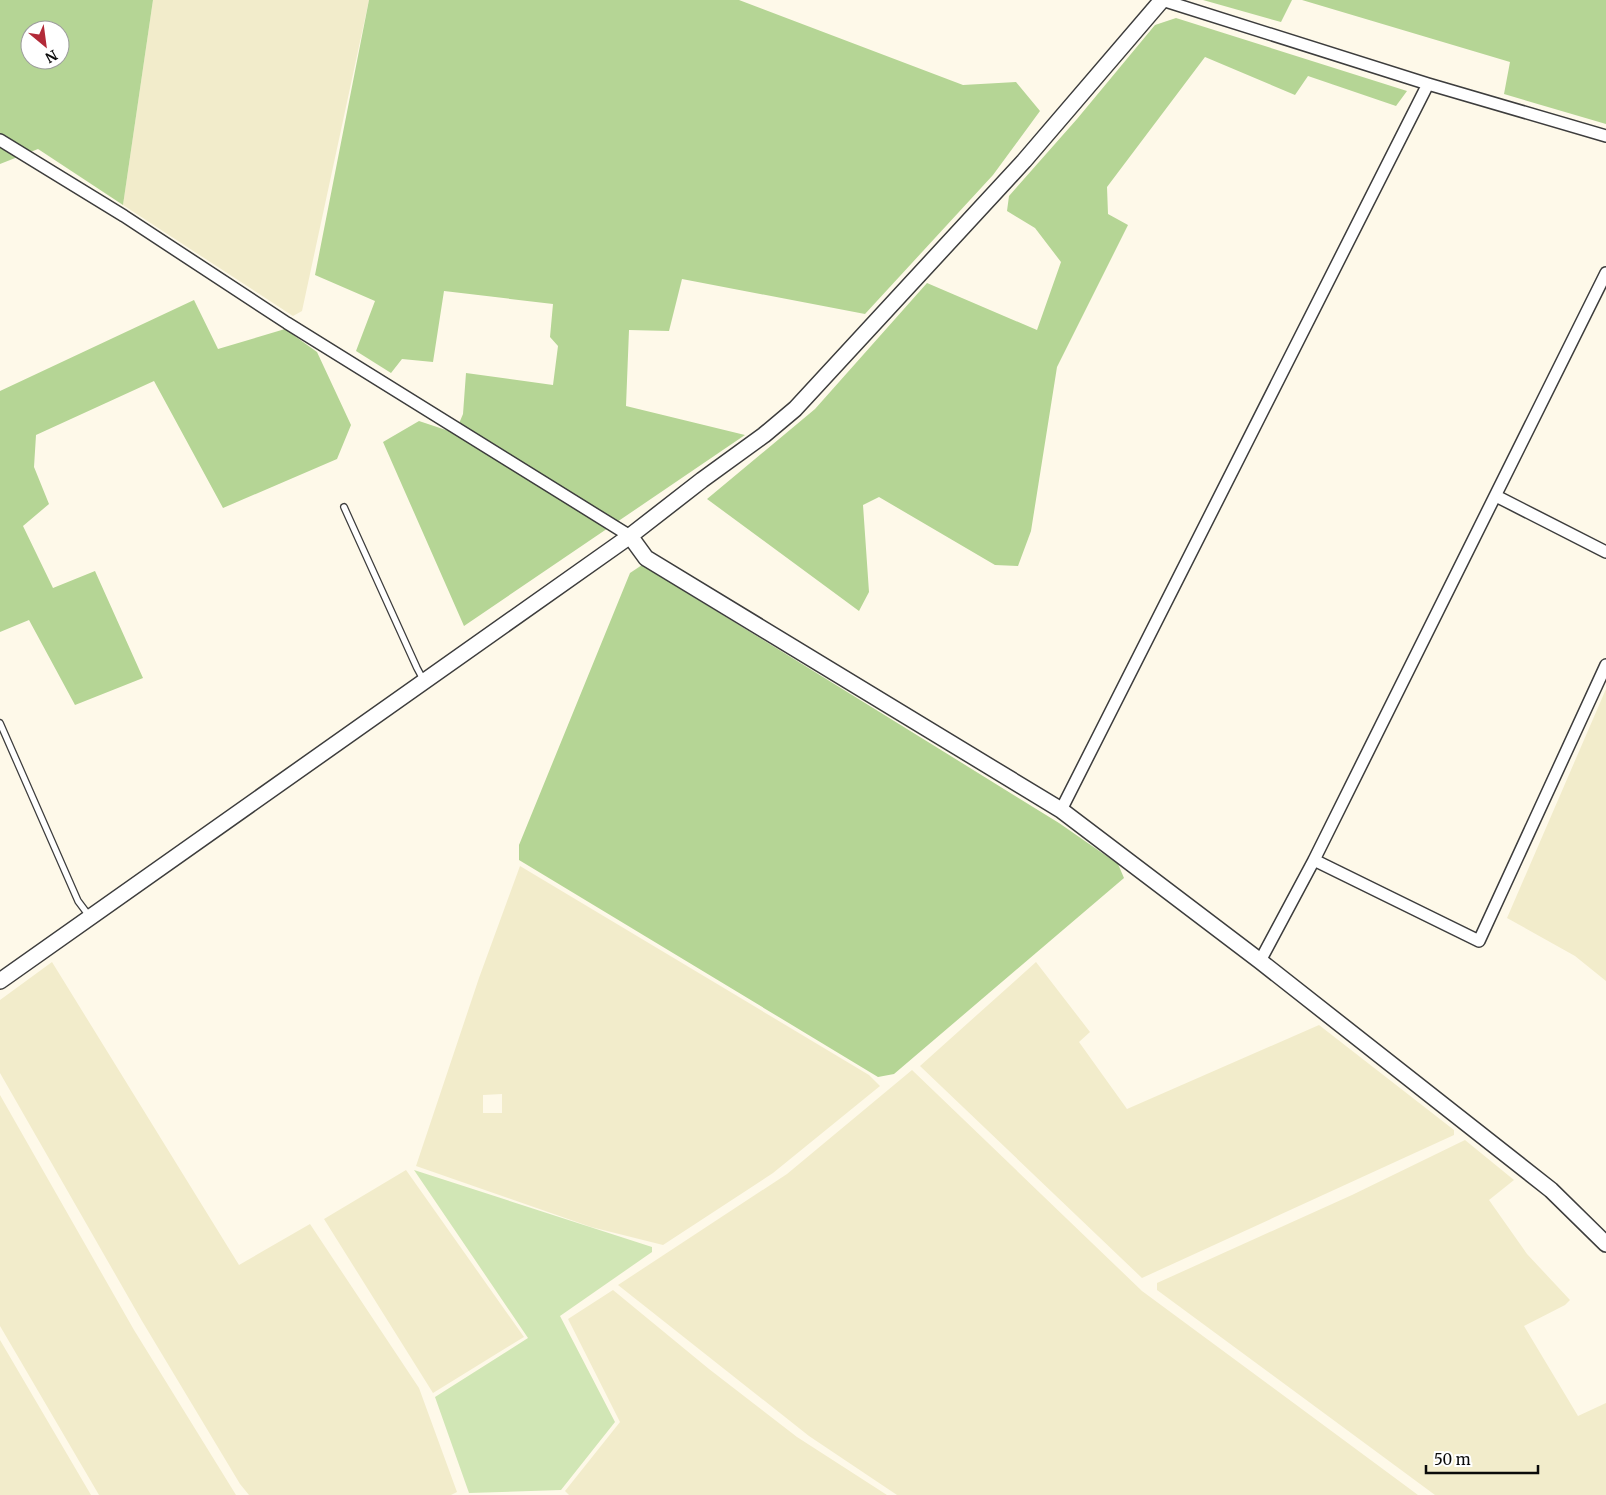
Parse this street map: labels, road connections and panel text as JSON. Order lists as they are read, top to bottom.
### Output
{
  "scale_bar": "50 m",
  "north": "bottom right"
}
